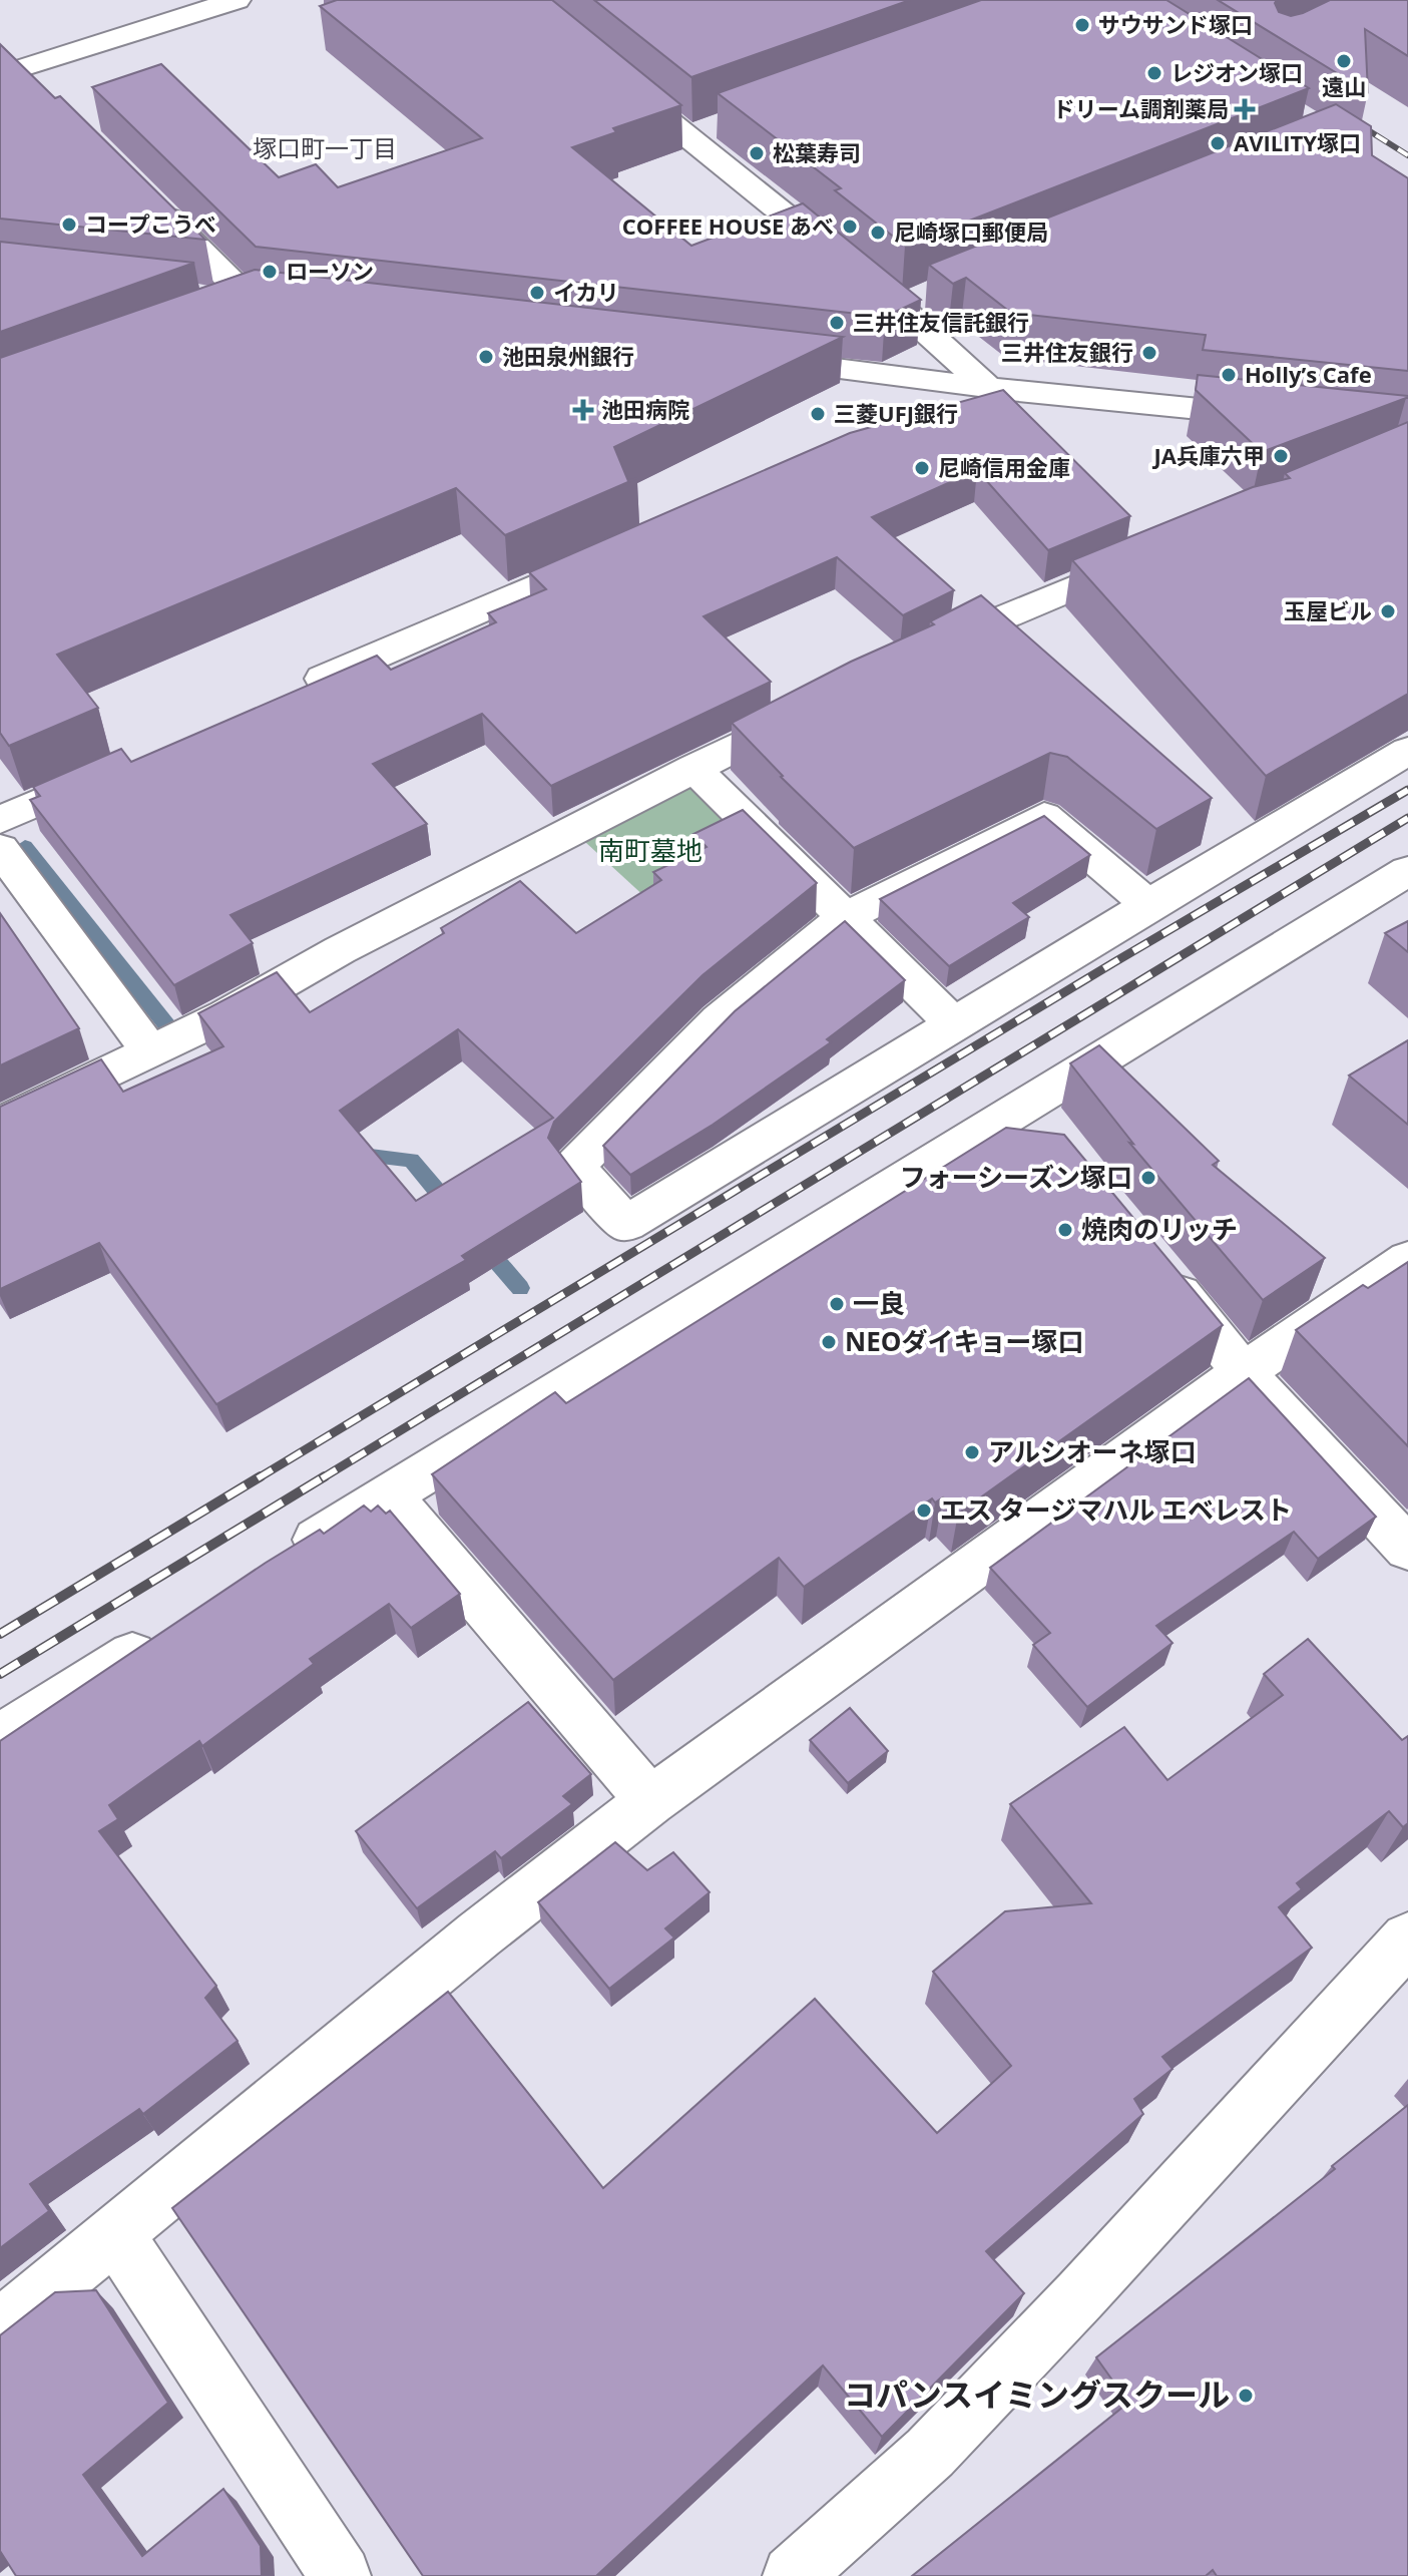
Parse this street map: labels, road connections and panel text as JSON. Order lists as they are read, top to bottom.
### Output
{
  "districts": ["塚口町一丁目"],
  "parks": ["南町墓地"],
  "places": {
    "other": [
      "サウサンド塚口",
      "遠山",
      "レジオン塚口",
      "AVILITY塚口",
      "松葉寿司",
      "コープこうべ",
      "COFFEE HOUSE あべ",
      "尼崎塚口郵便局",
      "ローソン",
      "イカリ",
      "三井住友信託銀行",
      "三井住友銀行",
      "池田泉州銀行",
      "Holly’s Cafe",
      "三菱UFJ銀行",
      "JA兵庫六甲",
      "尼崎信用金庫",
      "玉屋ビル",
      "フォーシーズン塚口",
      "焼肉のリッチ",
      "一良",
      "NEOダイキョー塚口",
      "アルシオーネ塚口",
      "エス タージマハル エベレスト",
      "コパンスイミングスクール"
    ],
    "health": ["ドリーム調剤薬局", "池田病院"]
  }
}
